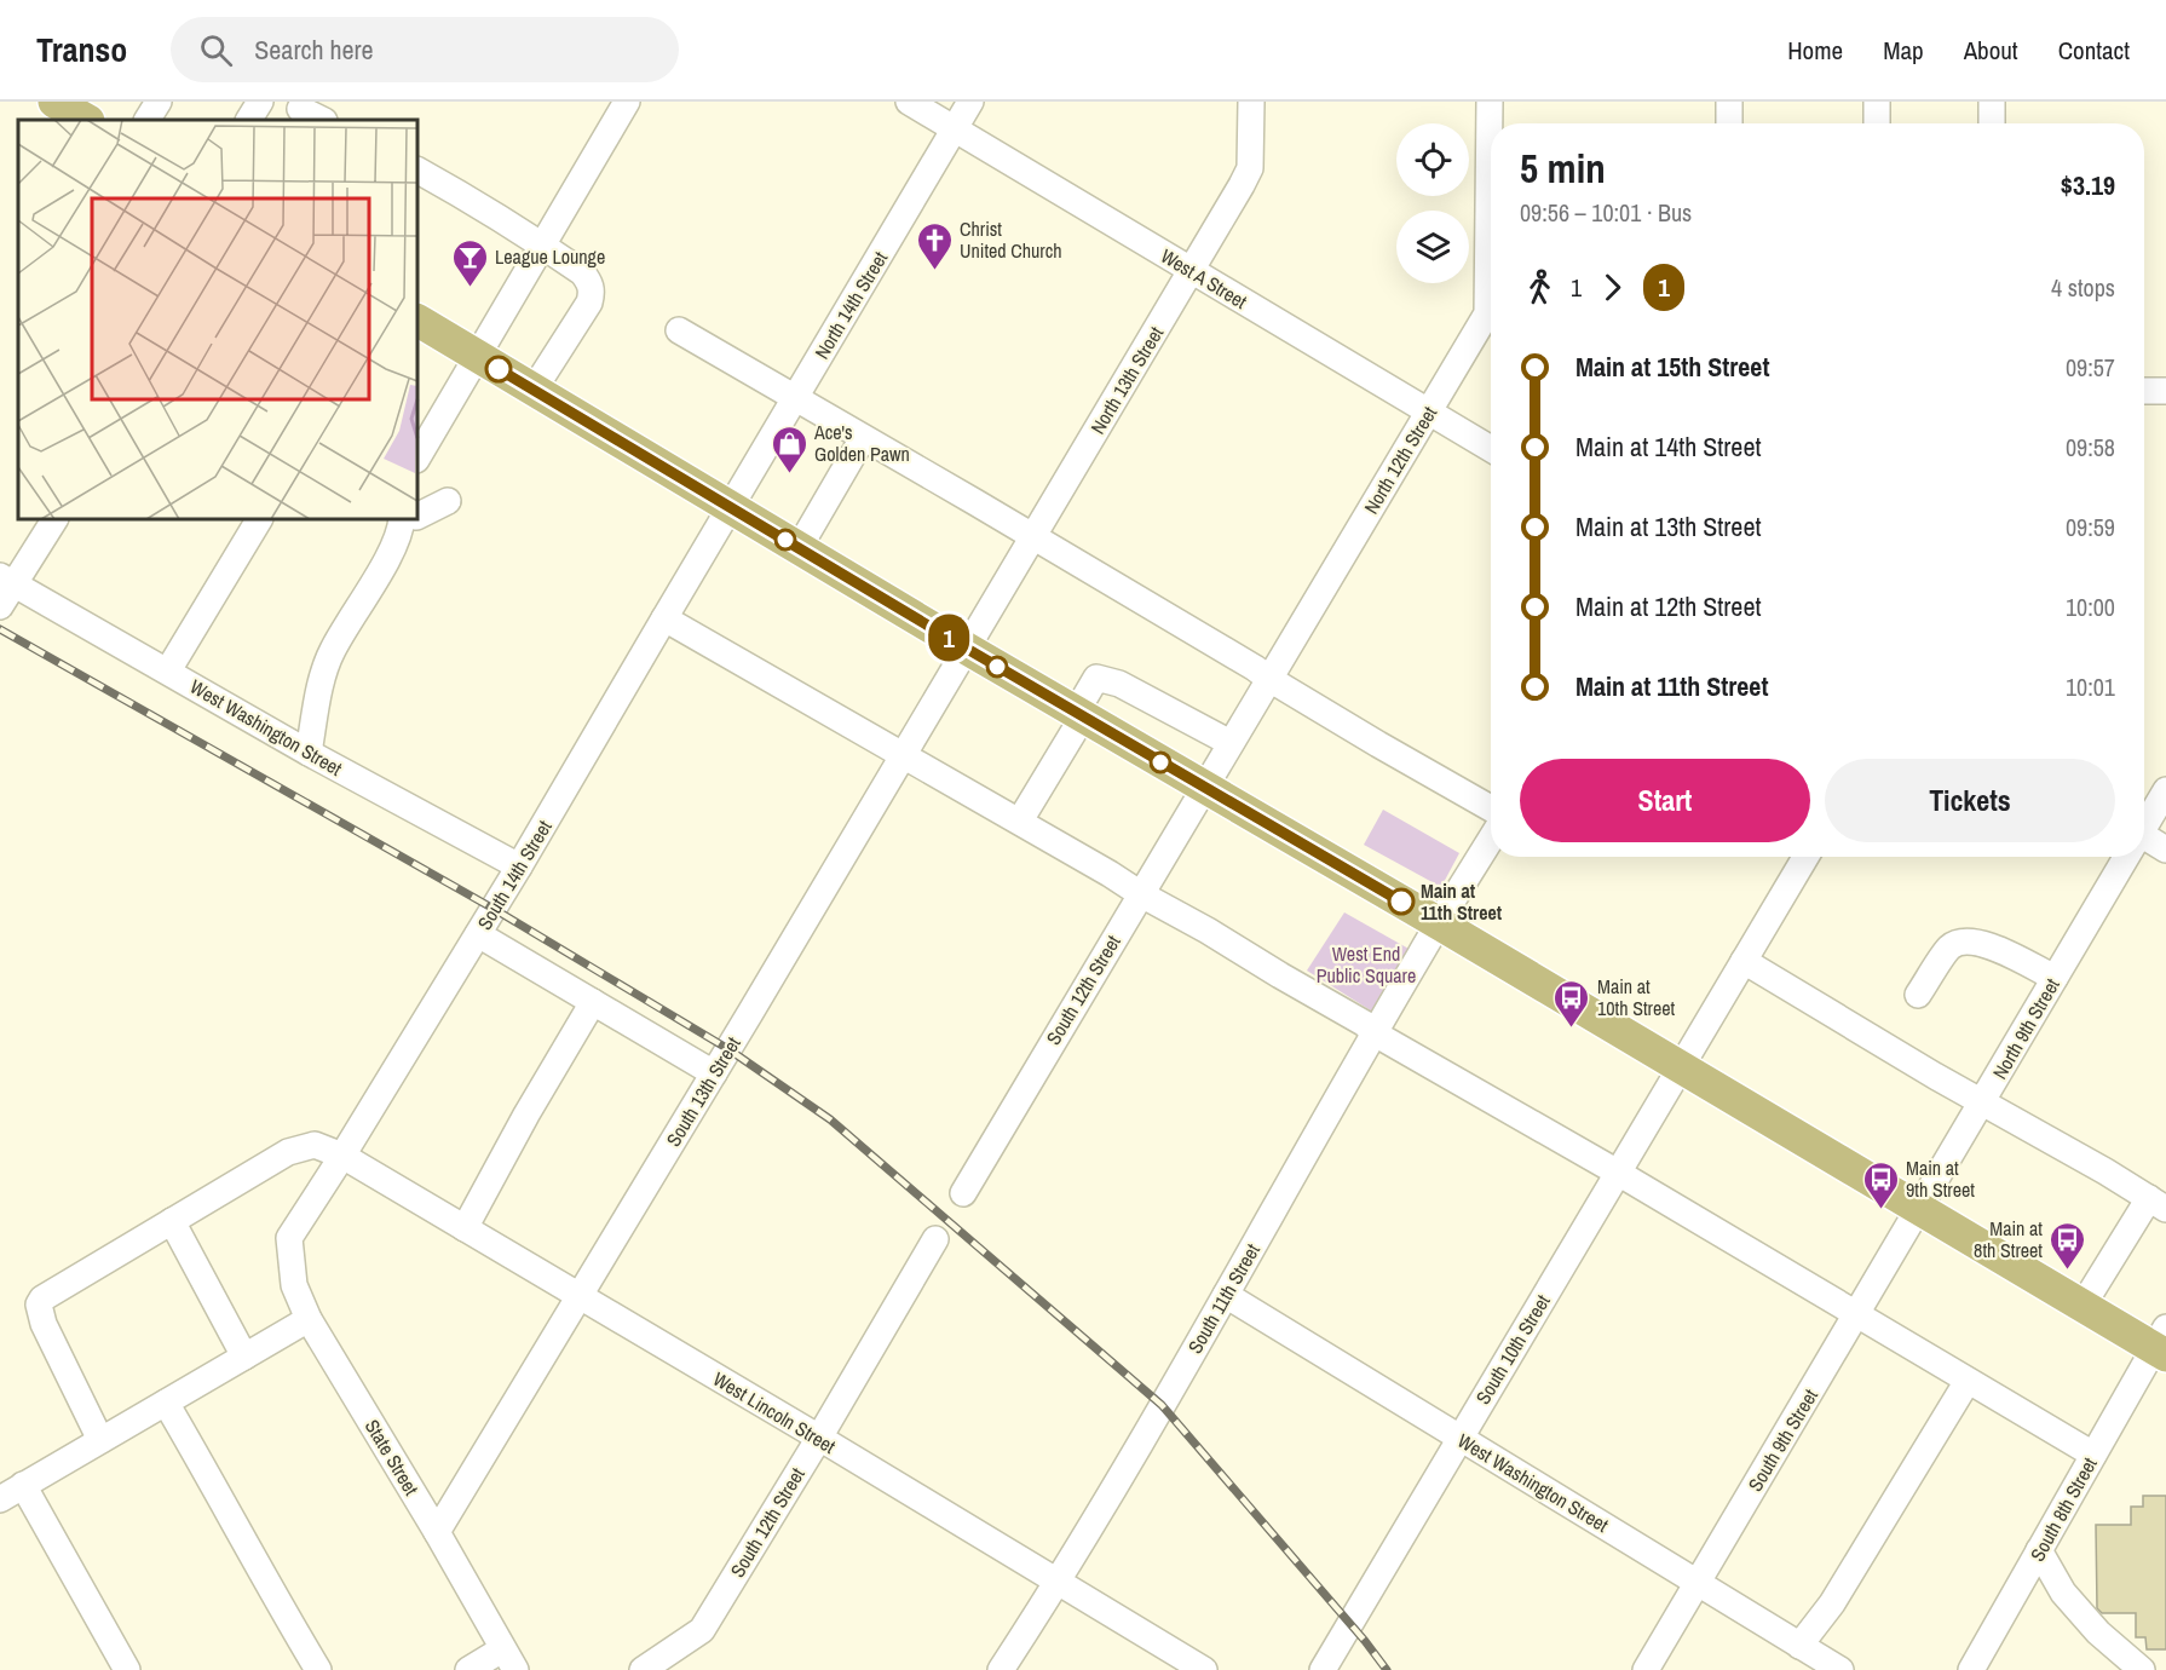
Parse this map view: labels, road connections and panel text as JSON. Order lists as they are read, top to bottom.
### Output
{
  "streets": {
    "street": [
      "West A Street",
      "North 14th Street",
      "North 13th Street",
      "North 12th Street",
      "West Washington Street",
      "South 14th Street",
      "South 12th Street",
      "North 9th Street",
      "South 13th Street",
      "South 11th Street",
      "South 10th Street",
      "West Lincoln Street",
      "South 9th Street",
      "State Street",
      "South 8th Street"
    ]
  },
  "crossings": [
    ["West A Street", "North 14th Street"],
    ["West A Street", "North 13th Street"],
    ["West A Street", "North 12th Street"],
    ["North 14th Street", "South 14th Street"],
    ["North 13th Street", "South 13th Street"],
    ["North 12th Street", "South 12th Street"],
    ["West Washington Street", "South 14th Street"],
    ["West Washington Street", "South 11th Street"],
    ["West Washington Street", "South 10th Street"],
    ["West Washington Street", "South 9th Street"],
    ["South 14th Street", "West Lincoln Street"],
    ["South 14th Street", "State Street"],
    ["South 12th Street", "West Lincoln Street"],
    ["North 9th Street", "South 9th Street"],
    ["South 13th Street", "West Lincoln Street"],
    ["South 13th Street", "State Street"],
    ["South 11th Street", "West Lincoln Street"]
  ],
  "parks": ["West End Public Square"],
  "places": {
    "church": ["Christ United Church"],
    "bar": ["League Lounge"],
    "shop": ["Ace's Golden Pawn"],
    "other": ["Main at 11th Street"],
    "bus stop": ["Main at 10th Street", "Main at 9th Street", "Main at 8th Street"]
  },
  "lines": ["bus line 1"],
  "page": {
    "header": "Transo",
    "search": "Search here",
    "nav": [
      "Home",
      "Map",
      "About",
      "Contact"
    ],
    "on_map": "1",
    "heading": ["5 min", "09:56 – 10:01 · Bus", "$3.19"],
    "legs": ["1", "1", "4 stops"],
    "list": [
      {
        "name": "Main at 15th Street",
        "value": "09:57"
      },
      {
        "name": "Main at 14th Street",
        "value": "09:58"
      },
      {
        "name": "Main at 13th Street",
        "value": "09:59"
      },
      {
        "name": "Main at 12th Street",
        "value": "10:00"
      },
      {
        "name": "Main at 11th Street",
        "value": "10:01"
      }
    ],
    "buttons": ["Start", "Tickets"]
  }
}
